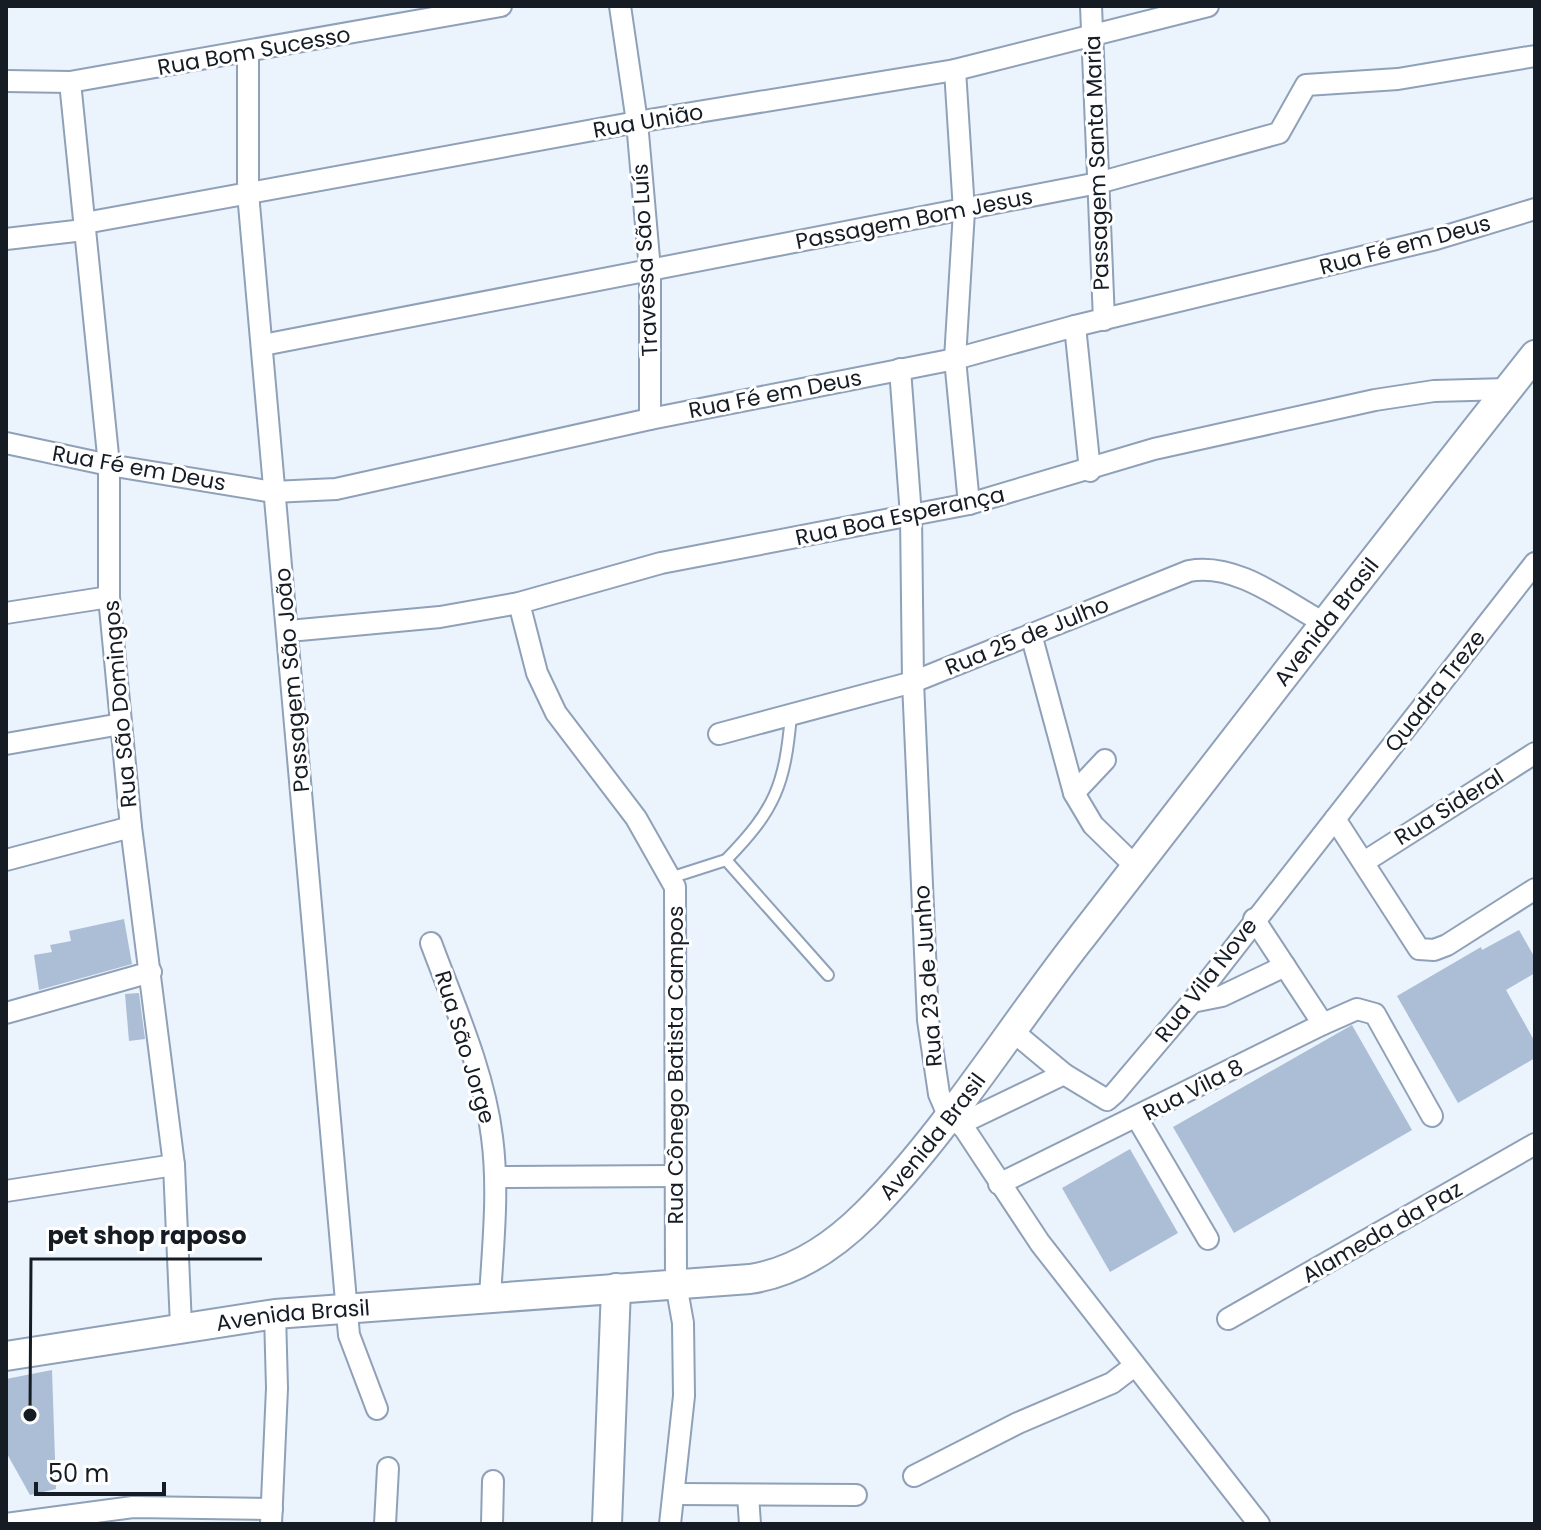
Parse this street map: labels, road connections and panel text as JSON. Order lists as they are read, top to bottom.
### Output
{
  "streets": {
    "main road": ["Avenida Brasil"],
    "street": [
      "Rua Bom Sucesso",
      "Rua União",
      "Passagem Santa Maria",
      "Passagem Bom Jesus",
      "Rua Fé em Deus",
      "Travessa São Luís",
      "Rua Boa Esperança",
      "Rua 25 de Julho",
      "Passagem São João",
      "Quadra Treze",
      "Rua São Domingos",
      "Rua Sideral",
      "Rua 23 de Junho",
      "Rua Vila Nove",
      "Rua São Jorge",
      "Rua Cônego Batista Campos",
      "Rua Vila 8",
      "Alameda da Paz"
    ]
  },
  "crossings": [
    ["Rua Bom Sucesso", "Passagem São João"],
    ["Rua Bom Sucesso", "Rua São Domingos"],
    ["Rua União", "Passagem Santa Maria"],
    ["Rua União", "Travessa São Luís"],
    ["Rua União", "Passagem São João"],
    ["Rua União", "Rua São Domingos"],
    ["Passagem Santa Maria", "Passagem Bom Jesus"],
    ["Passagem Santa Maria", "Rua Fé em Deus"],
    ["Passagem Bom Jesus", "Travessa São Luís"],
    ["Passagem Bom Jesus", "Passagem São João"],
    ["Rua Fé em Deus", "Travessa São Luís"],
    ["Rua Fé em Deus", "Passagem São João"],
    ["Rua Fé em Deus", "Rua São Domingos"],
    ["Rua Fé em Deus", "Rua 23 de Junho"],
    ["Rua Boa Esperança", "Avenida Brasil"],
    ["Rua Boa Esperança", "Passagem São João"],
    ["Rua Boa Esperança", "Rua 23 de Junho"],
    ["Rua Boa Esperança", "Rua Cônego Batista Campos"],
    ["Avenida Brasil", "Rua 25 de Julho"],
    ["Avenida Brasil", "Passagem São João"],
    ["Avenida Brasil", "Rua São Domingos"],
    ["Avenida Brasil", "Rua 23 de Junho"],
    ["Avenida Brasil", "Rua São Jorge"],
    ["Avenida Brasil", "Rua Cônego Batista Campos"],
    ["Rua 25 de Julho", "Rua 23 de Junho"],
    ["Quadra Treze", "Rua Vila Nove"],
    ["Rua 23 de Junho", "Rua Vila 8"]
  ],
  "places": ["pet shop raposo"],
  "scale_bar": "50 m"
}
